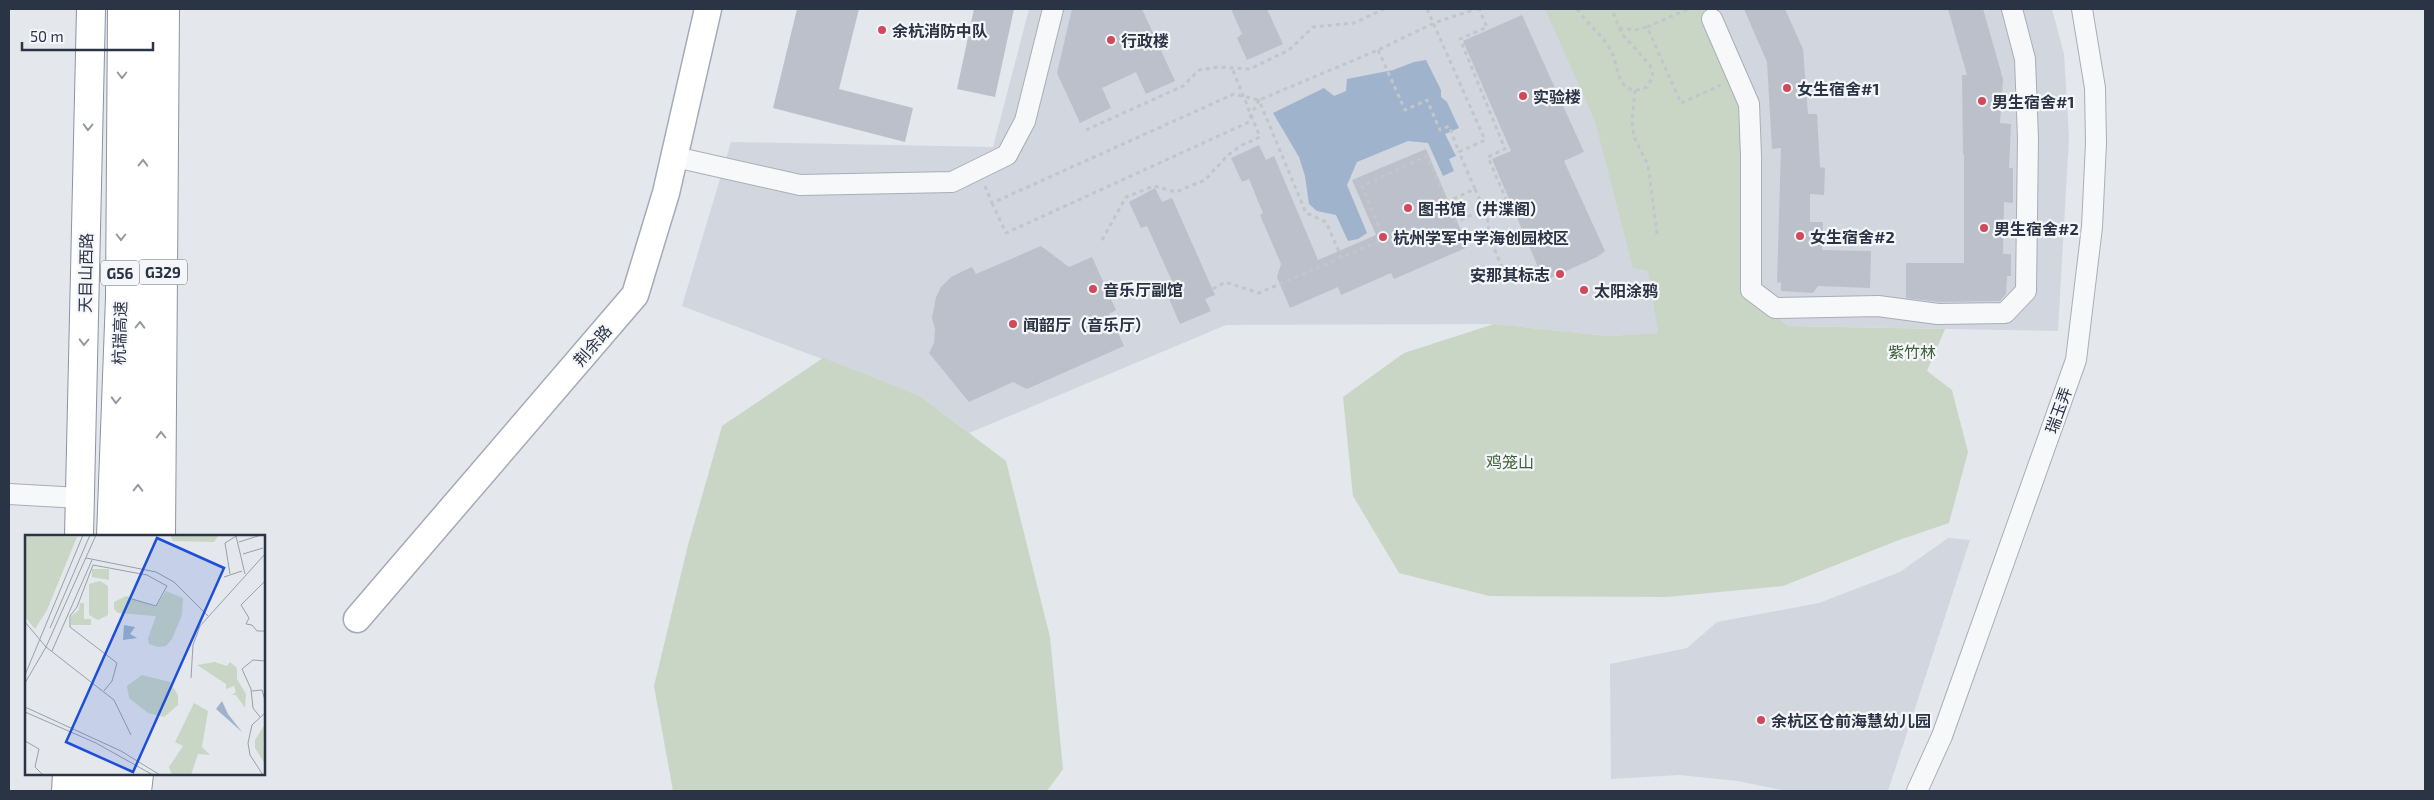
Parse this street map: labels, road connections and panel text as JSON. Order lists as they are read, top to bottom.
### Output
{
  "streets": {
    "highway": [
      "G329",
      "天目山西路",
      "G56",
      "杭瑞高速"
    ],
    "main road": ["荆余路"],
    "street": ["瑞玉弄"]
  },
  "parks": ["紫竹林", "鸡笼山"],
  "places": [
    "余杭消防中队",
    "行政楼",
    "女生宿舍#1",
    "实验楼",
    "男生宿舍#1",
    "图书馆（井渫阁）",
    "男生宿舍#2",
    "女生宿舍#2",
    "杭州学军中学海创园校区",
    "安那其标志",
    "音乐厅副馆",
    "太阳涂鸦",
    "闻韶厅（音乐厅）",
    "余杭区仓前海慧幼儿园"
  ],
  "scale_bar": "50 m"
}
